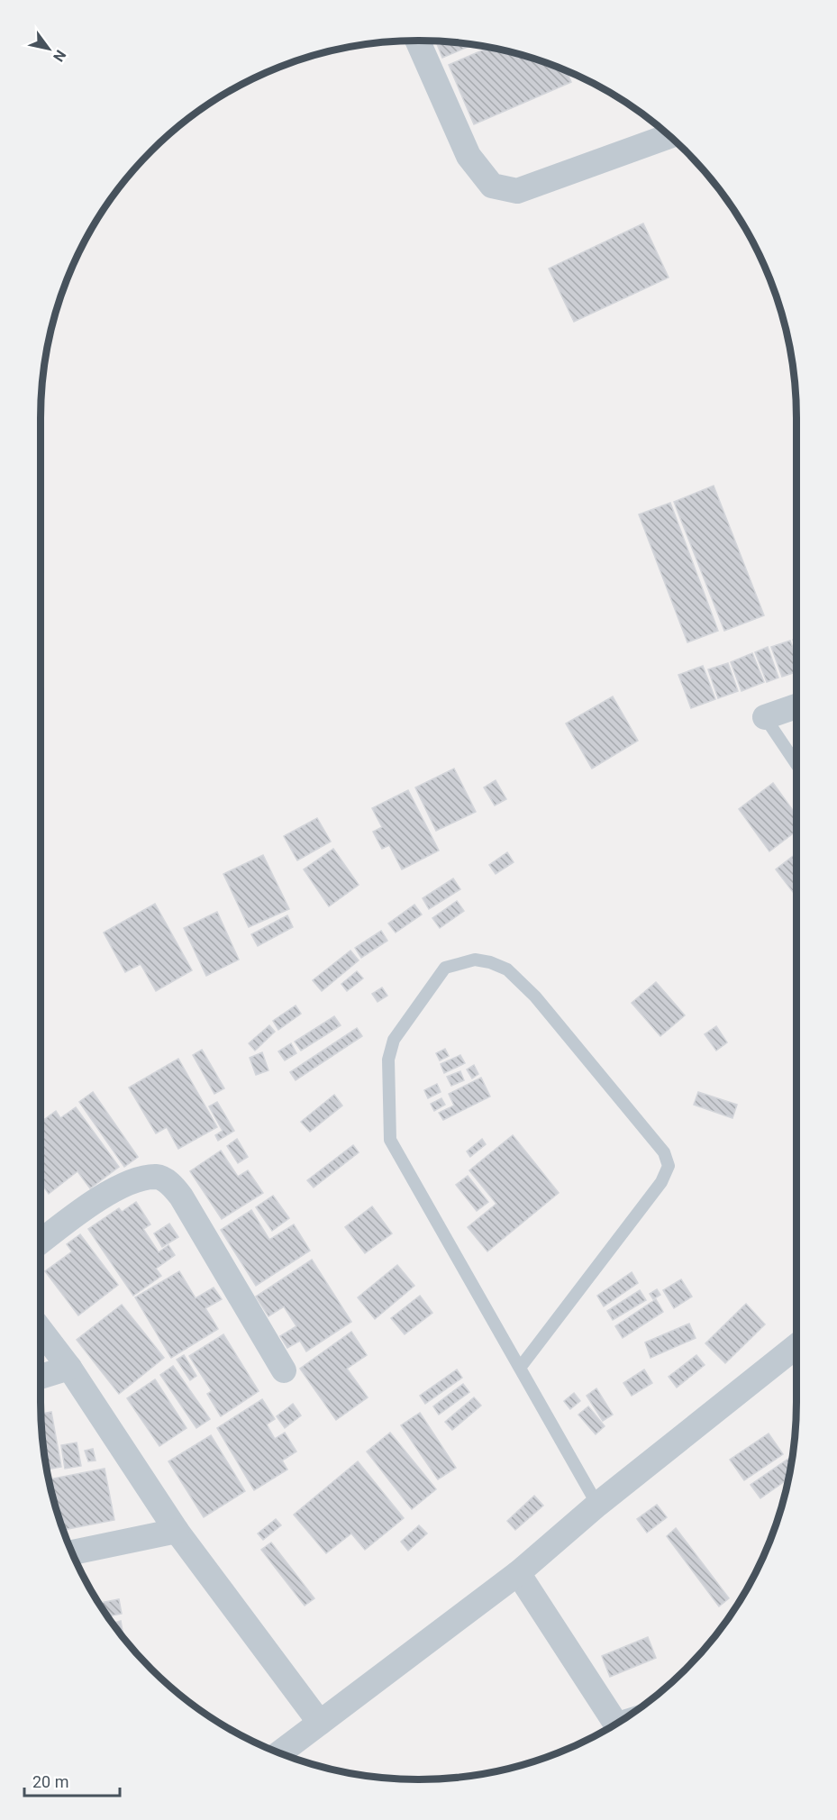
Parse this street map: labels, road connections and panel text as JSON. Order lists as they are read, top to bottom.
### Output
{
  "scale_bar": "20 m",
  "north": "bottom right"
}
